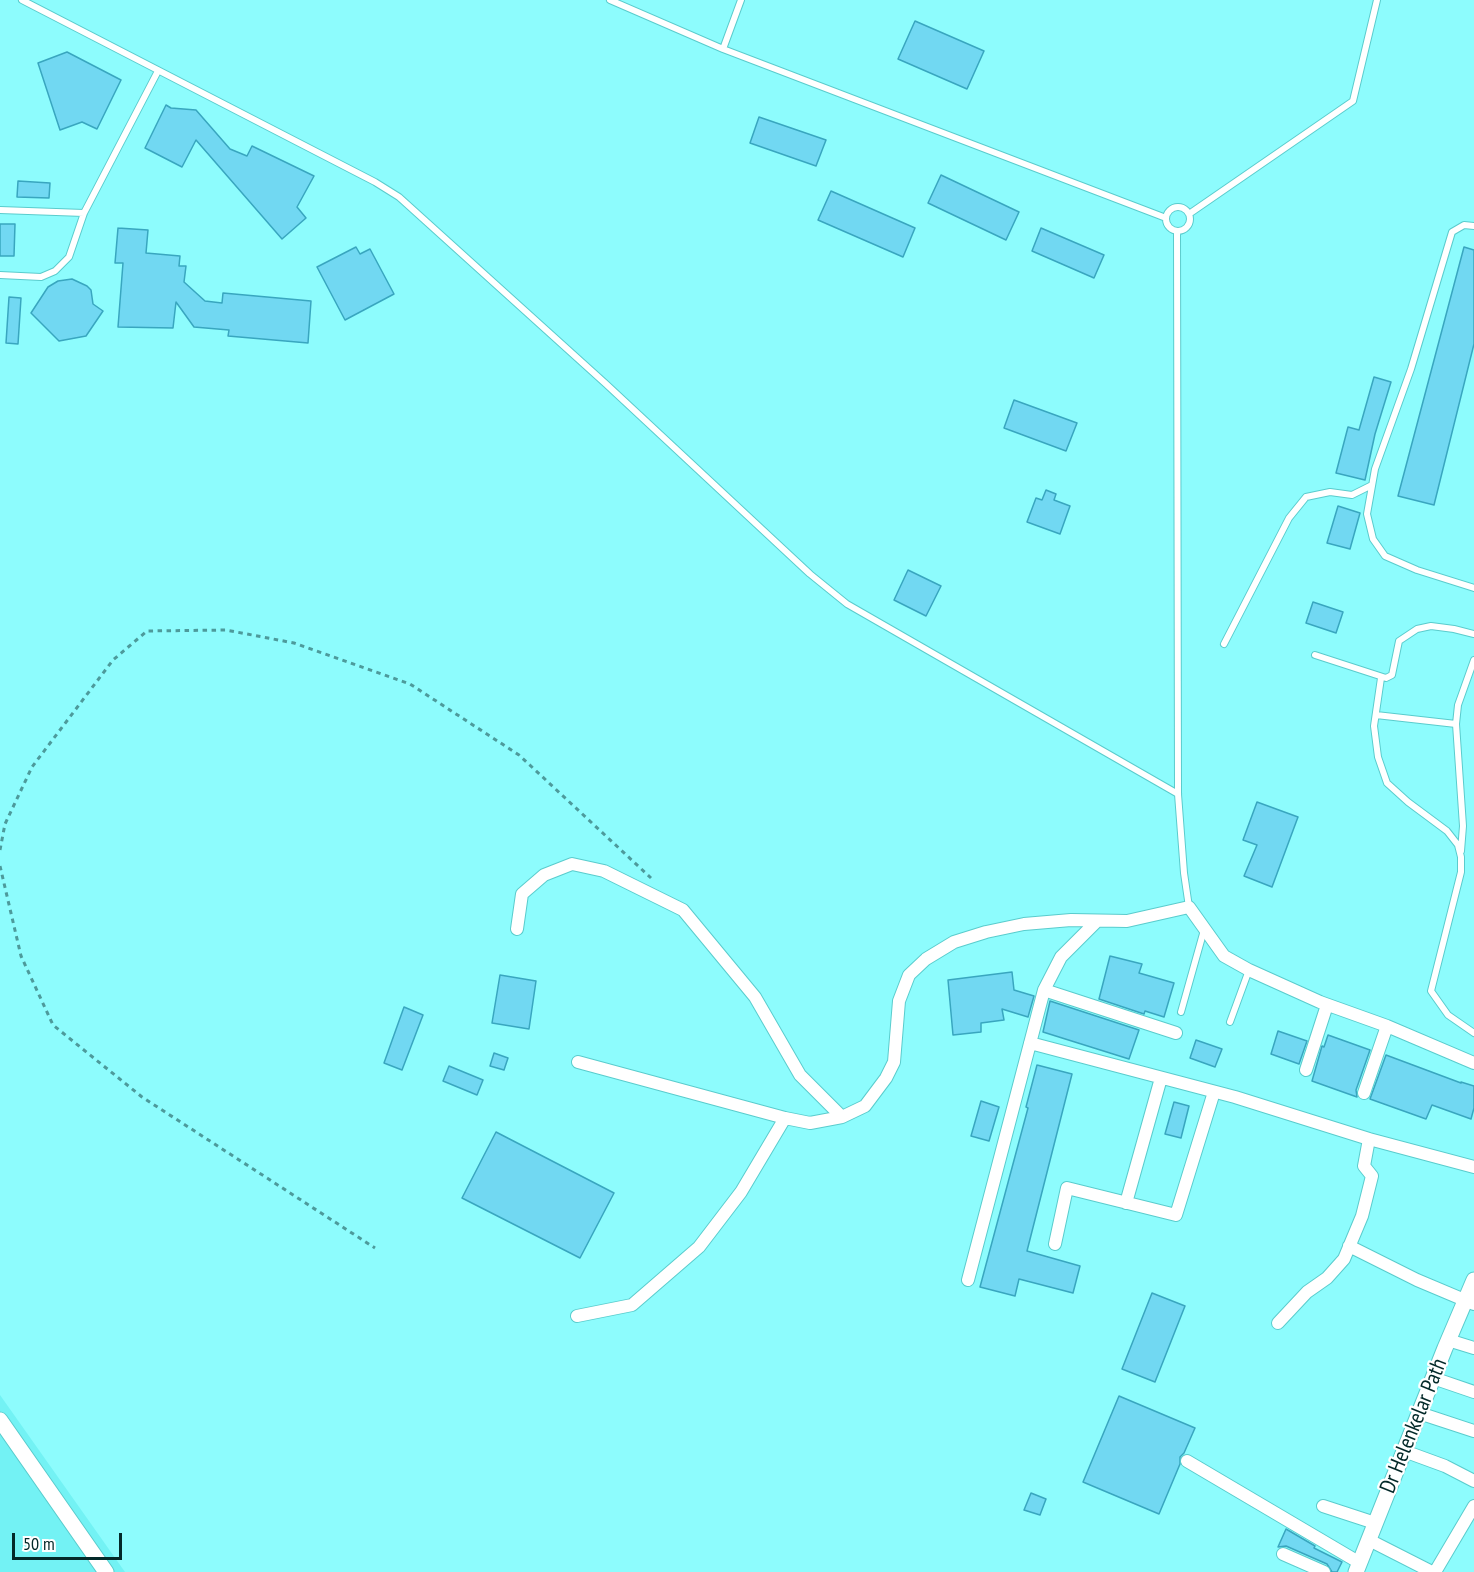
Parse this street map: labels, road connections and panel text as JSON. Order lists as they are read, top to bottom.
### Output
{
  "streets": {
    "street": ["Dr Helenkelar Path"]
  },
  "scale_bar": "50 m"
}
